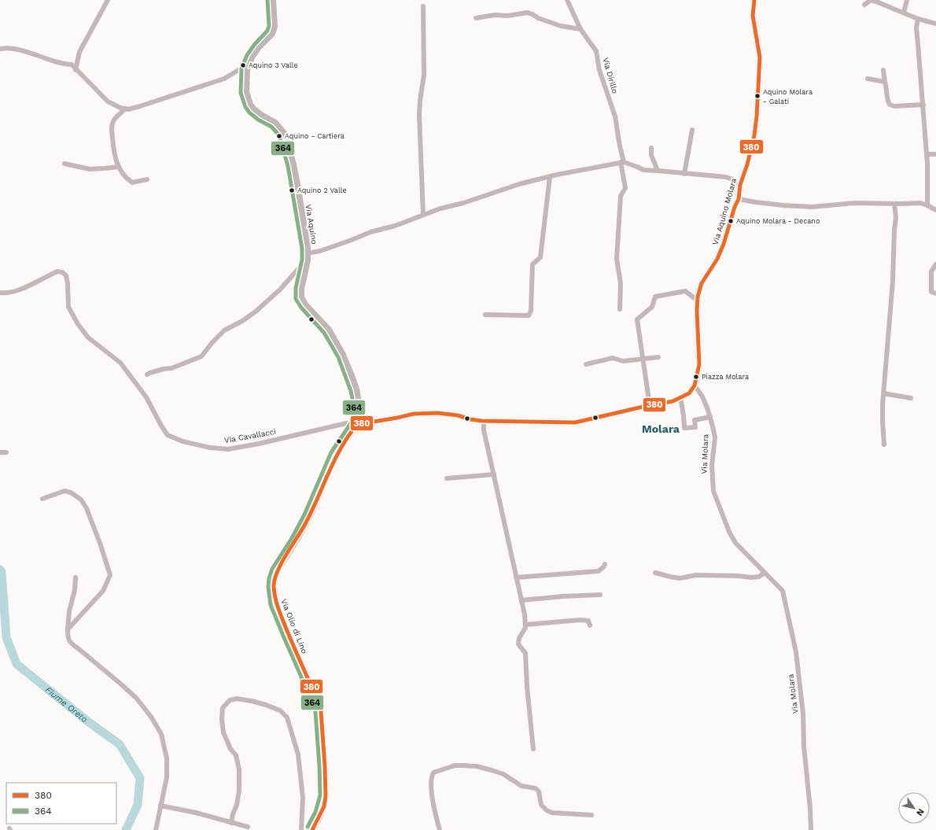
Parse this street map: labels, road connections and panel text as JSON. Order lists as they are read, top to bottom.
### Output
{
  "streets": {
    "street": [
      "Via Dirillo",
      "Via Aquino Molara",
      "Via Aquino",
      "Via Cavallacci",
      "Via Molara",
      "Via Olio di Lino"
    ]
  },
  "crossings": [
    ["Via Aquino Molara", "Via Molara"],
    ["Via Aquino", "Via Cavallacci"],
    ["Via Aquino", "Via Olio di Lino"],
    ["Via Cavallacci", "Via Olio di Lino"]
  ],
  "districts": ["Molara"],
  "water": ["Fiume Oreto"],
  "places": [
    "Aquino 3 Valle",
    "Aquino Molara - Galati",
    "Aquino - Cartiera",
    "Aquino 2 Valle",
    "Aquino Molara - Decano",
    "Piazza Molara"
  ],
  "lines": ["transit line 380", "transit line 364"],
  "legend": ["380", "364"],
  "north": "bottom right"
}
